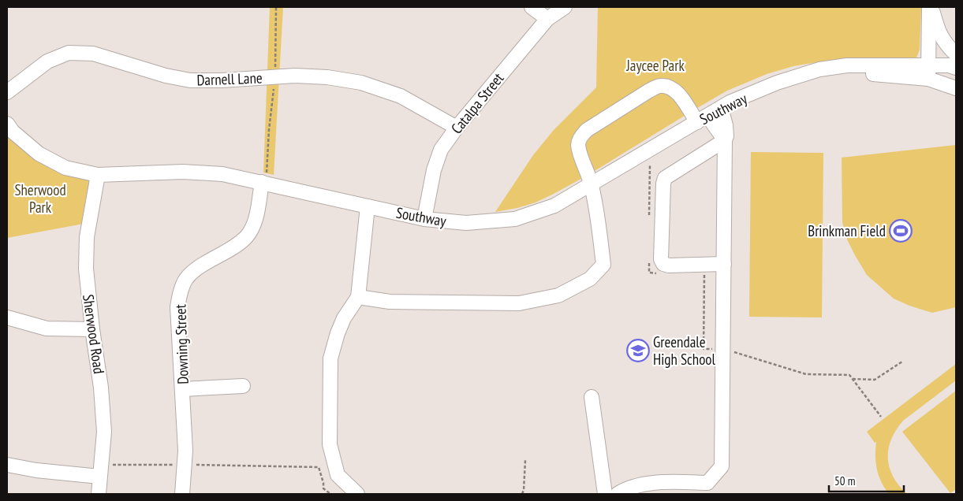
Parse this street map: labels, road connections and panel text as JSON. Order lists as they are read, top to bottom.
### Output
{
  "streets": {
    "street": [
      "Darnell Lane",
      "Catalpa Street",
      "Southway",
      "Sherwood Road",
      "Downing Street"
    ]
  },
  "crossings": [
    ["Darnell Lane", "Catalpa Street"],
    ["Catalpa Street", "Southway"],
    ["Southway", "Sherwood Road"],
    ["Southway", "Downing Street"]
  ],
  "parks": ["Jaycee Park", "Sherwood Park"],
  "places": {
    "sports": ["Brinkman Field"],
    "school or university": ["Greendale High School"]
  },
  "scale_bar": "50 m"
}
